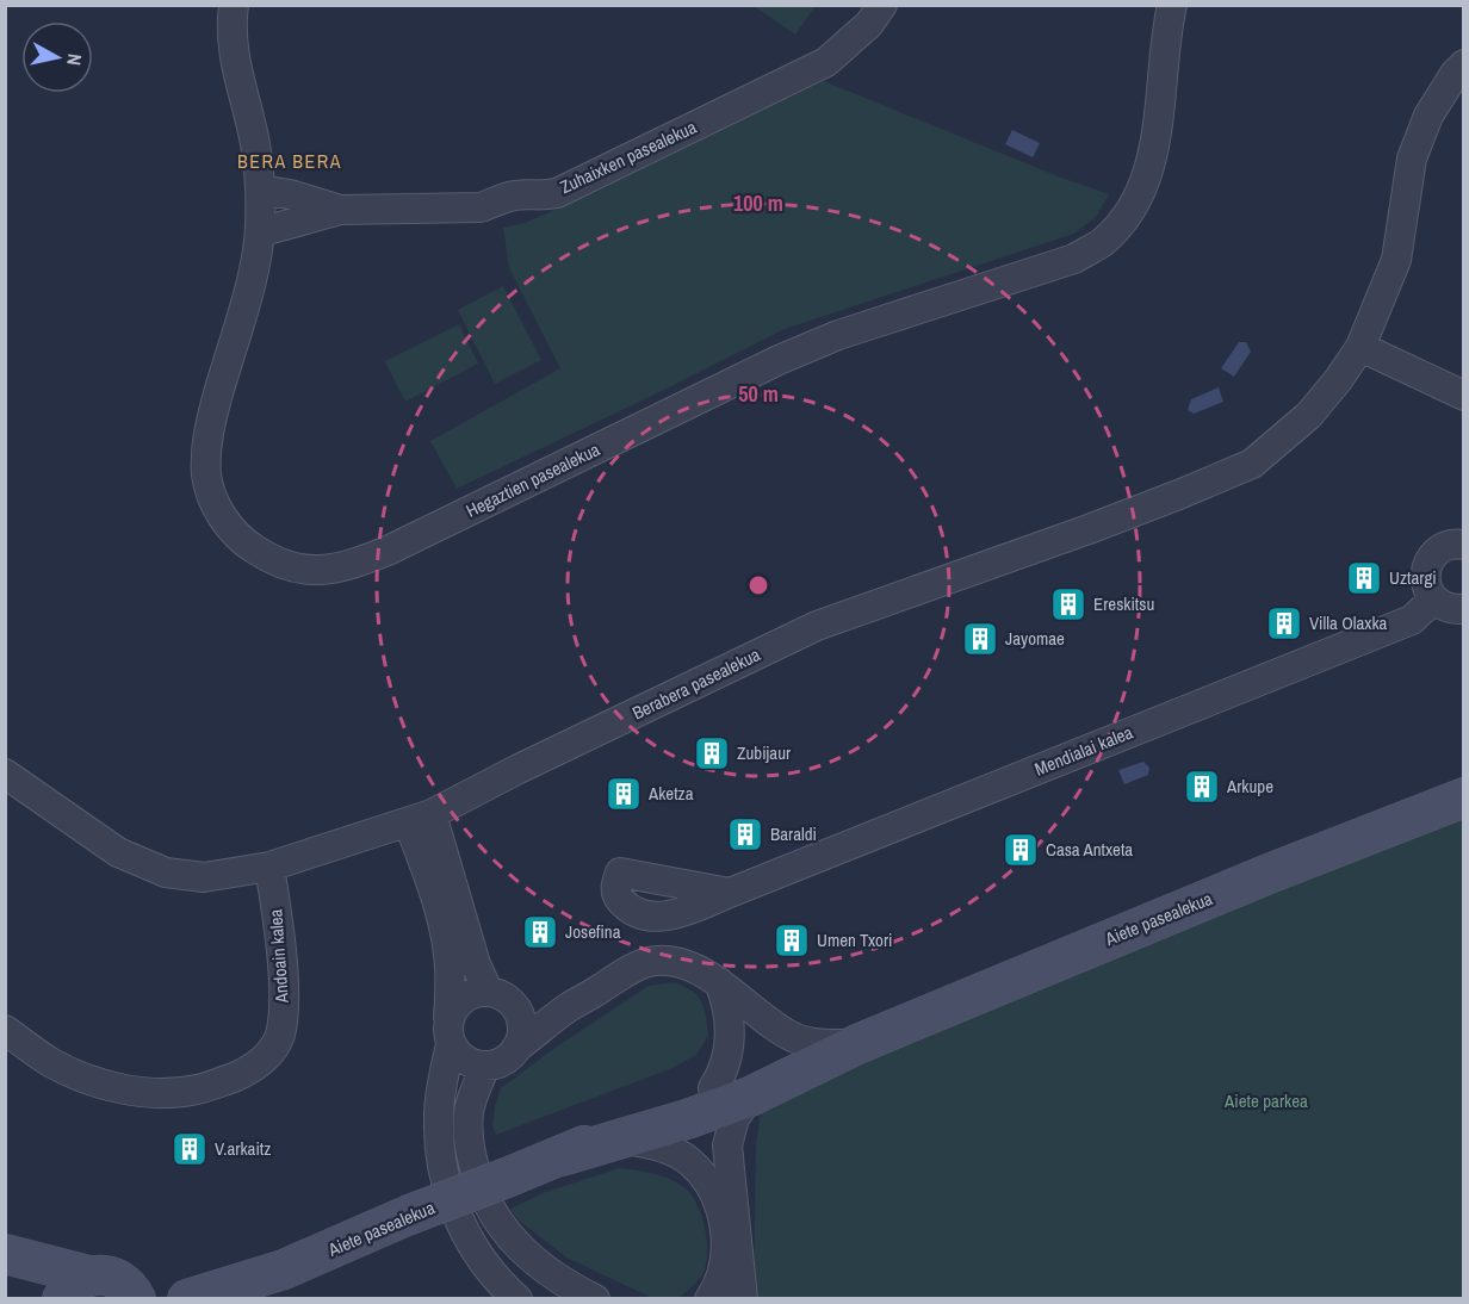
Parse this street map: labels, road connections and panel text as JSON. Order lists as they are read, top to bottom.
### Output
{
  "streets": {
    "street": [
      "Zuhaixken pasealekua",
      "Hegaztien pasealekua",
      "Berabera pasealekua",
      "Mendialai kalea",
      "Aiete pasealekua",
      "Andoain kalea"
    ]
  },
  "crossings": [
    ["Zuhaixken pasealekua", "Hegaztien pasealekua"],
    ["Berabera pasealekua", "Andoain kalea"]
  ],
  "districts": ["BERA BERA"],
  "parks": ["Aiete parkea"],
  "places": {
    "building": [
      "Uztargi",
      "Ereskitsu",
      "Villa Olaxka",
      "Jayomae",
      "Zubijaur",
      "Arkupe",
      "Aketza",
      "Baraldi",
      "Casa Antxeta",
      "Josefina",
      "Umen Txori",
      "V.arkaitz"
    ]
  },
  "north": "right",
  "rings": ["100 m", "50 m"]
}
